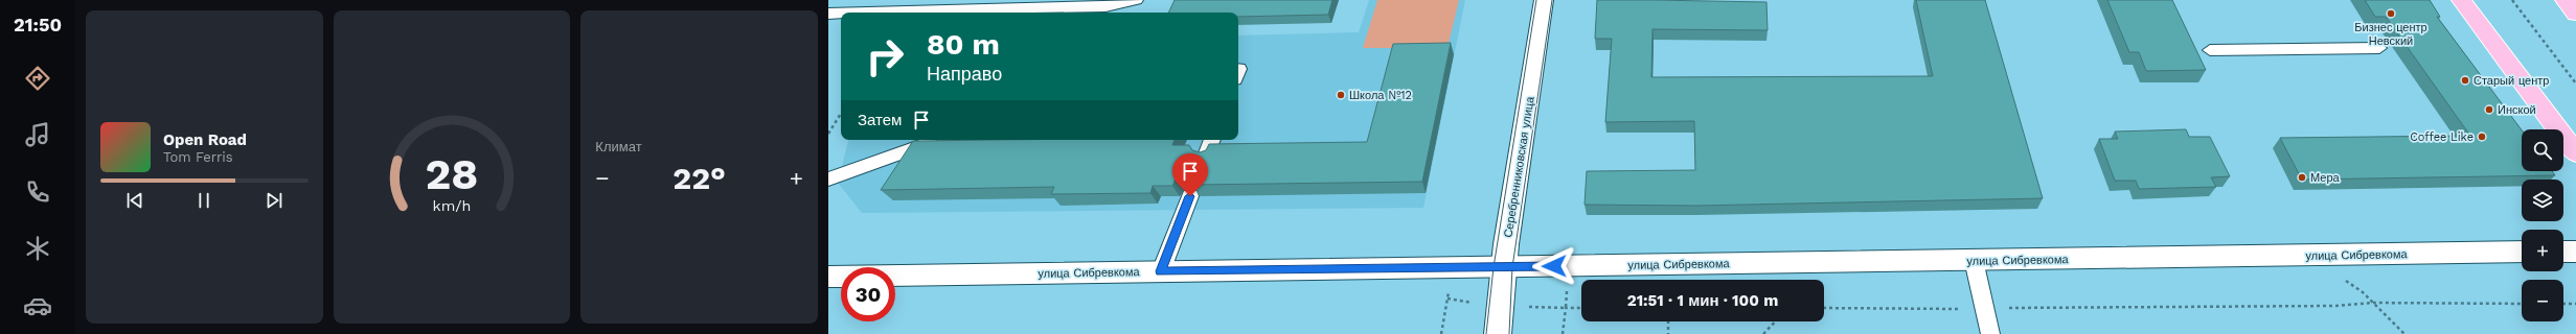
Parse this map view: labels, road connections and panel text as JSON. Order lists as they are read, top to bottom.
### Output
{
  "streets": {
    "street": ["Серебренниковская улица", "улица Сибревкома"]
  },
  "crossings": [
    ["Серебренниковская улица", "улица Сибревкома"]
  ],
  "places": [
    "Бизнес центр Невский",
    "Старый центр",
    "Школа №12",
    "Инской",
    "Coffee Like",
    "Мера"
  ],
  "page": {
    "tabs": "21:50",
    "tile": "Климат",
    "turn": ["80 m", "Направо"],
    "then": "Затем",
    "song": ["Open Road", "Tom Ferris"],
    "map_buttons": ["+", "−"],
    "heat": ["−", "22°", "+"],
    "limit": "30",
    "trip": "21:51 · 1 мин · 100 m",
    "gauge": ["28", "km/h"]
  }
}
